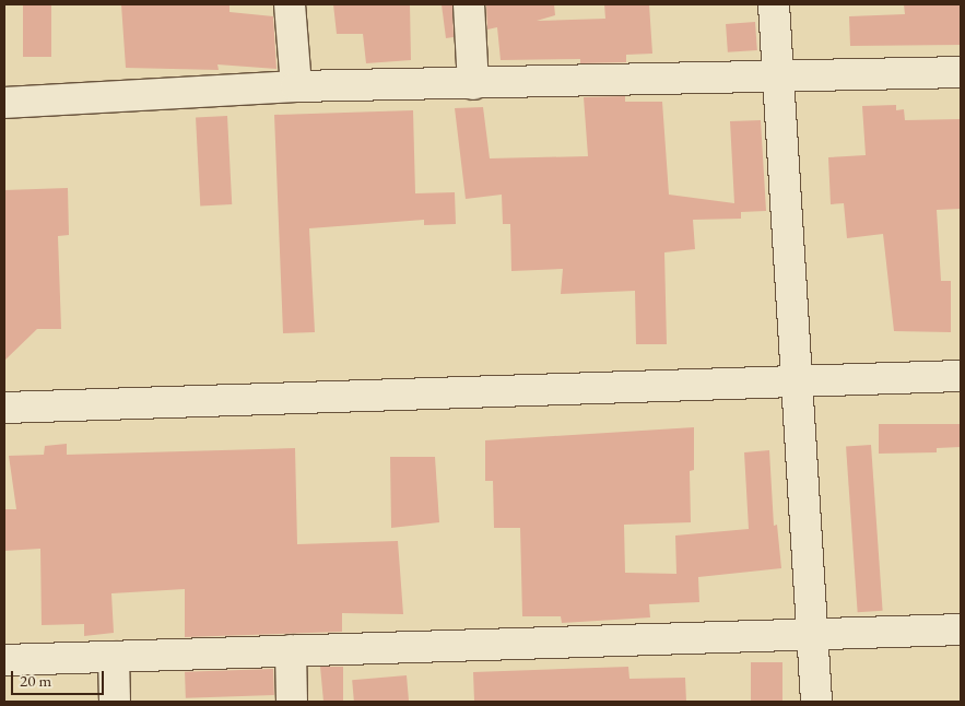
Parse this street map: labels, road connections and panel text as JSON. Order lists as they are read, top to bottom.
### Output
{
  "scale_bar": "20 m"
}
